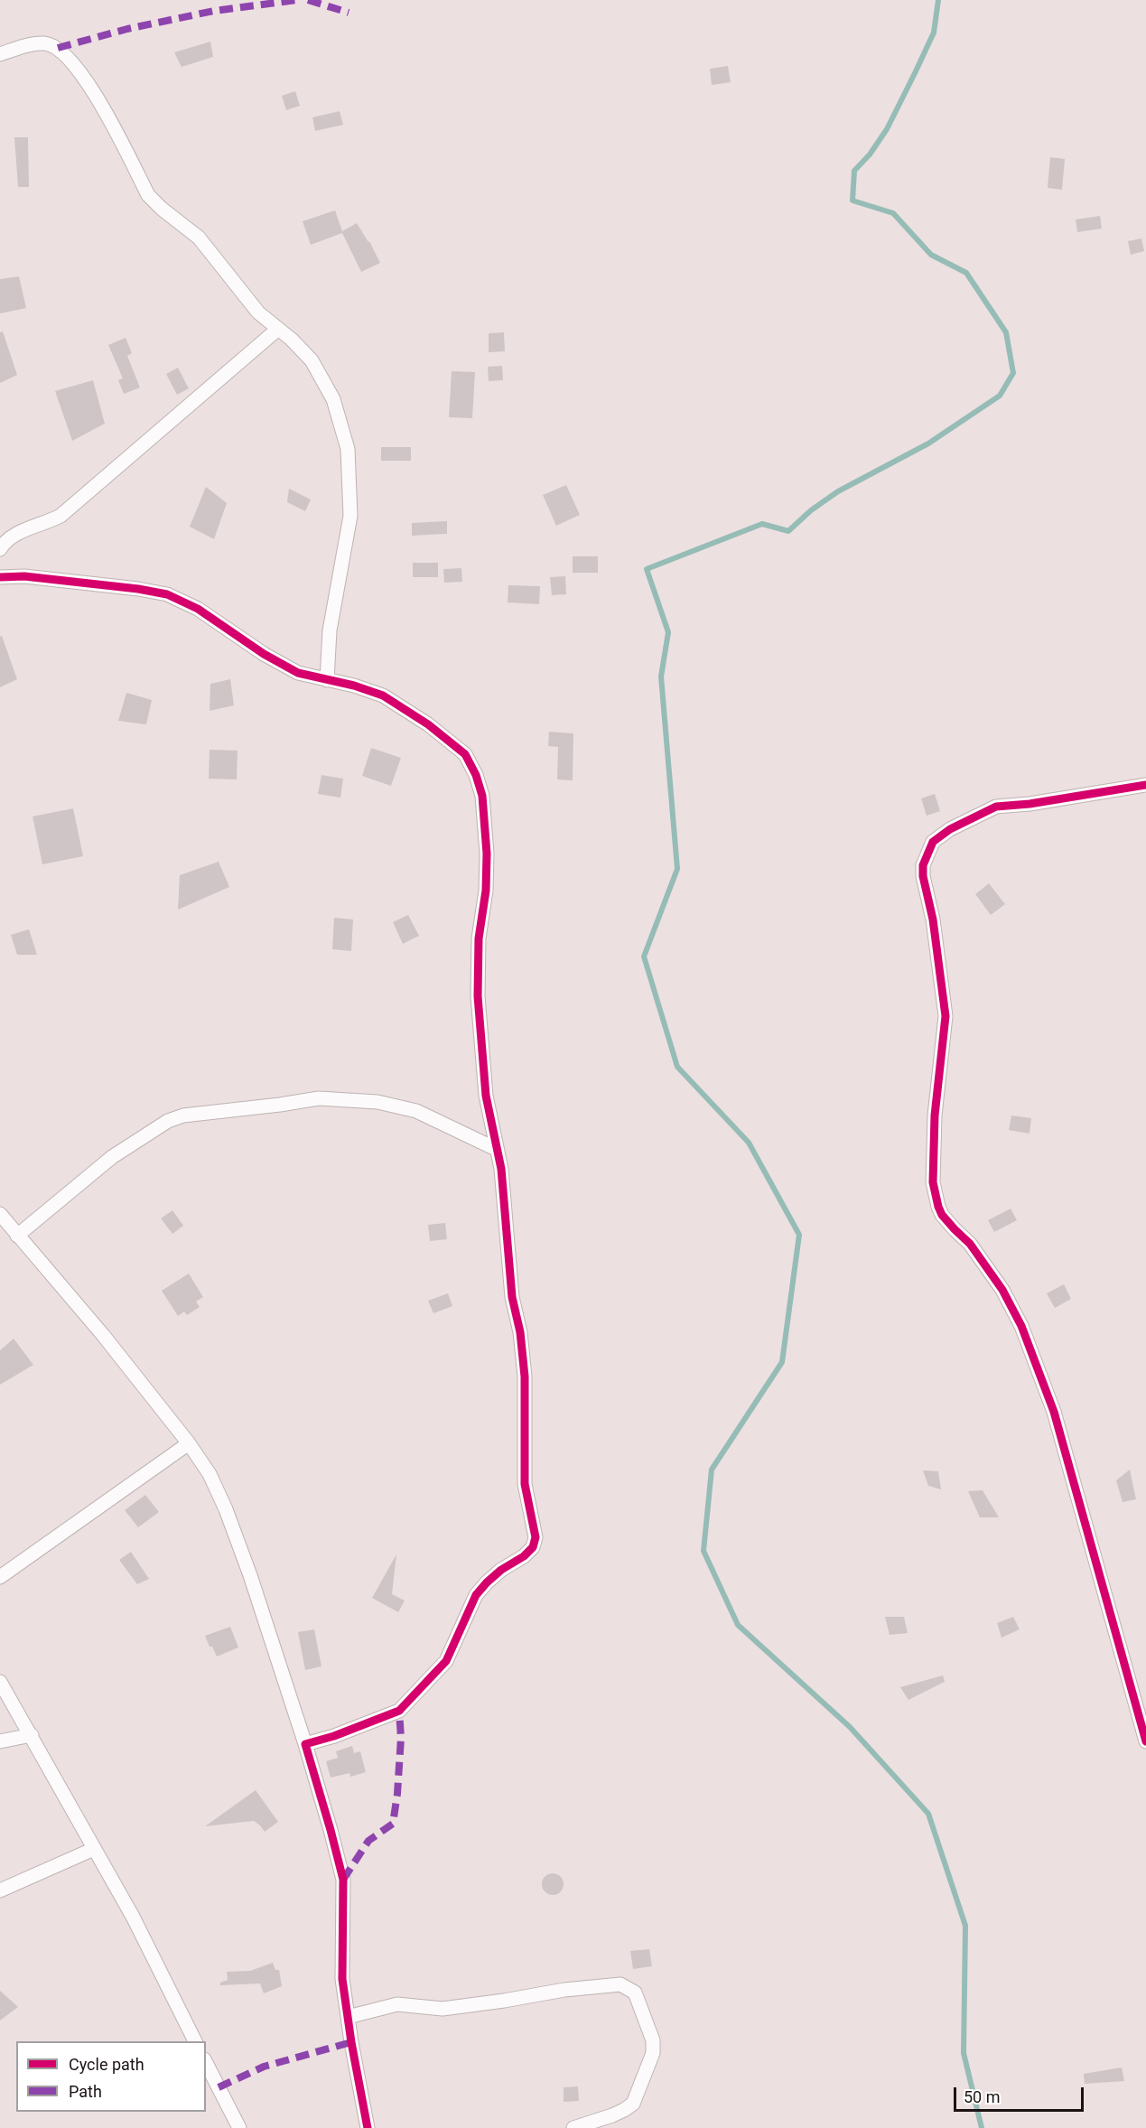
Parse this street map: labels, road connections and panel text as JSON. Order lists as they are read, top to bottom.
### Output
{
  "legend": ["Cycle path", "Path"],
  "scale_bar": "50 m"
}
